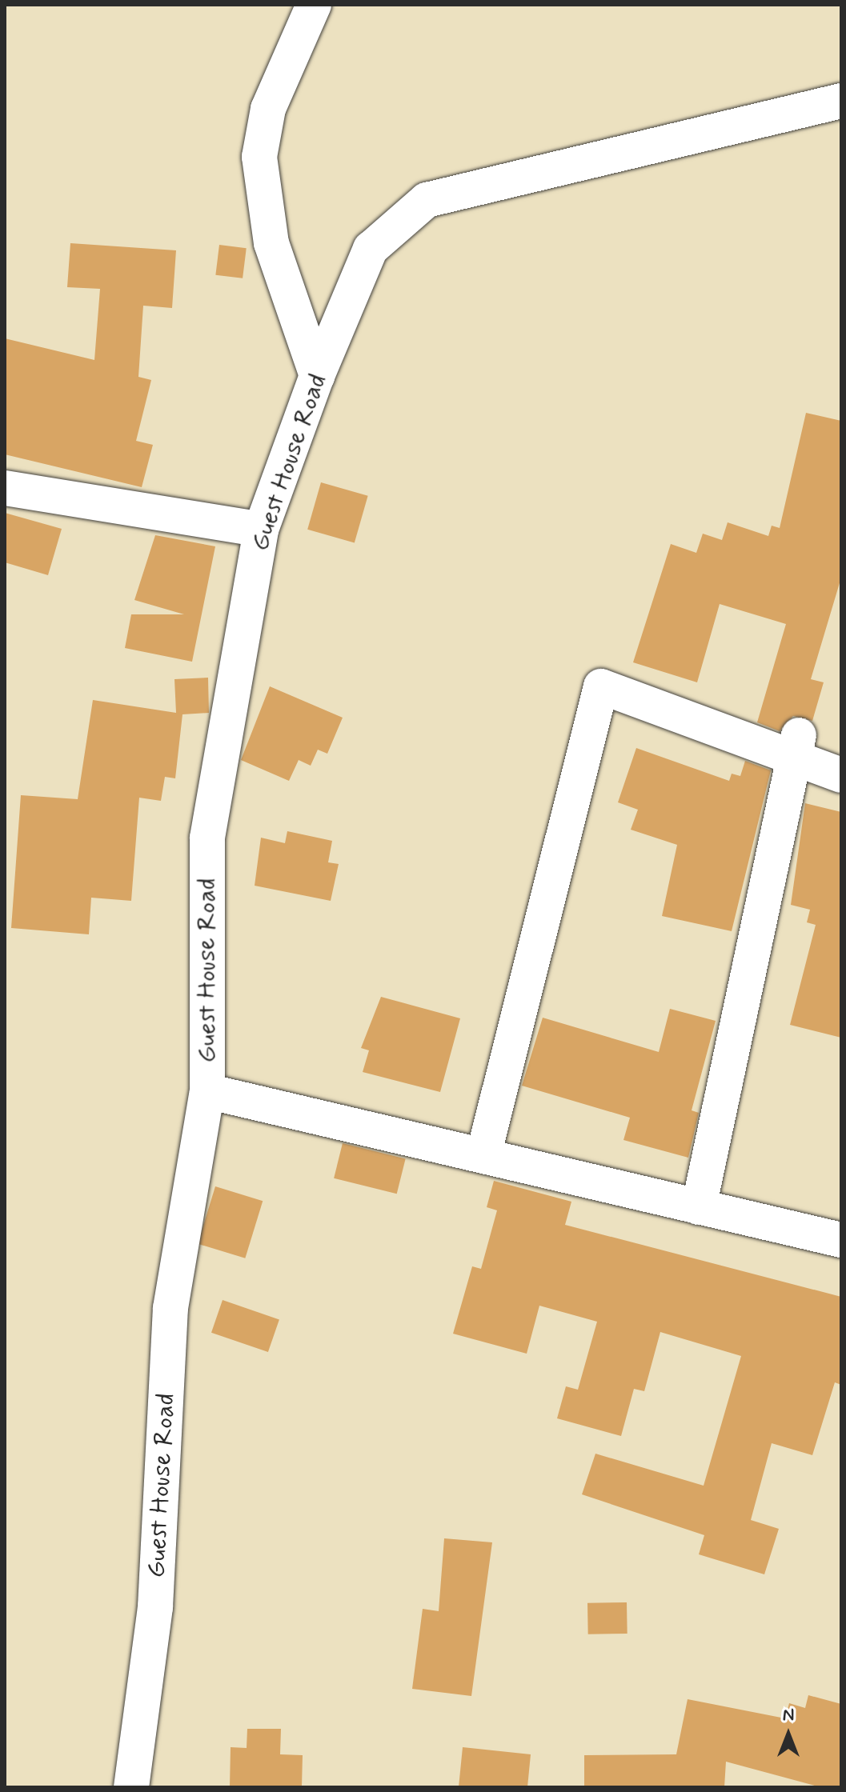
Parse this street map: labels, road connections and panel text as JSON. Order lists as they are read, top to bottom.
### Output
{
  "streets": {
    "street": ["Guest House Road"]
  },
  "north": "top"
}
